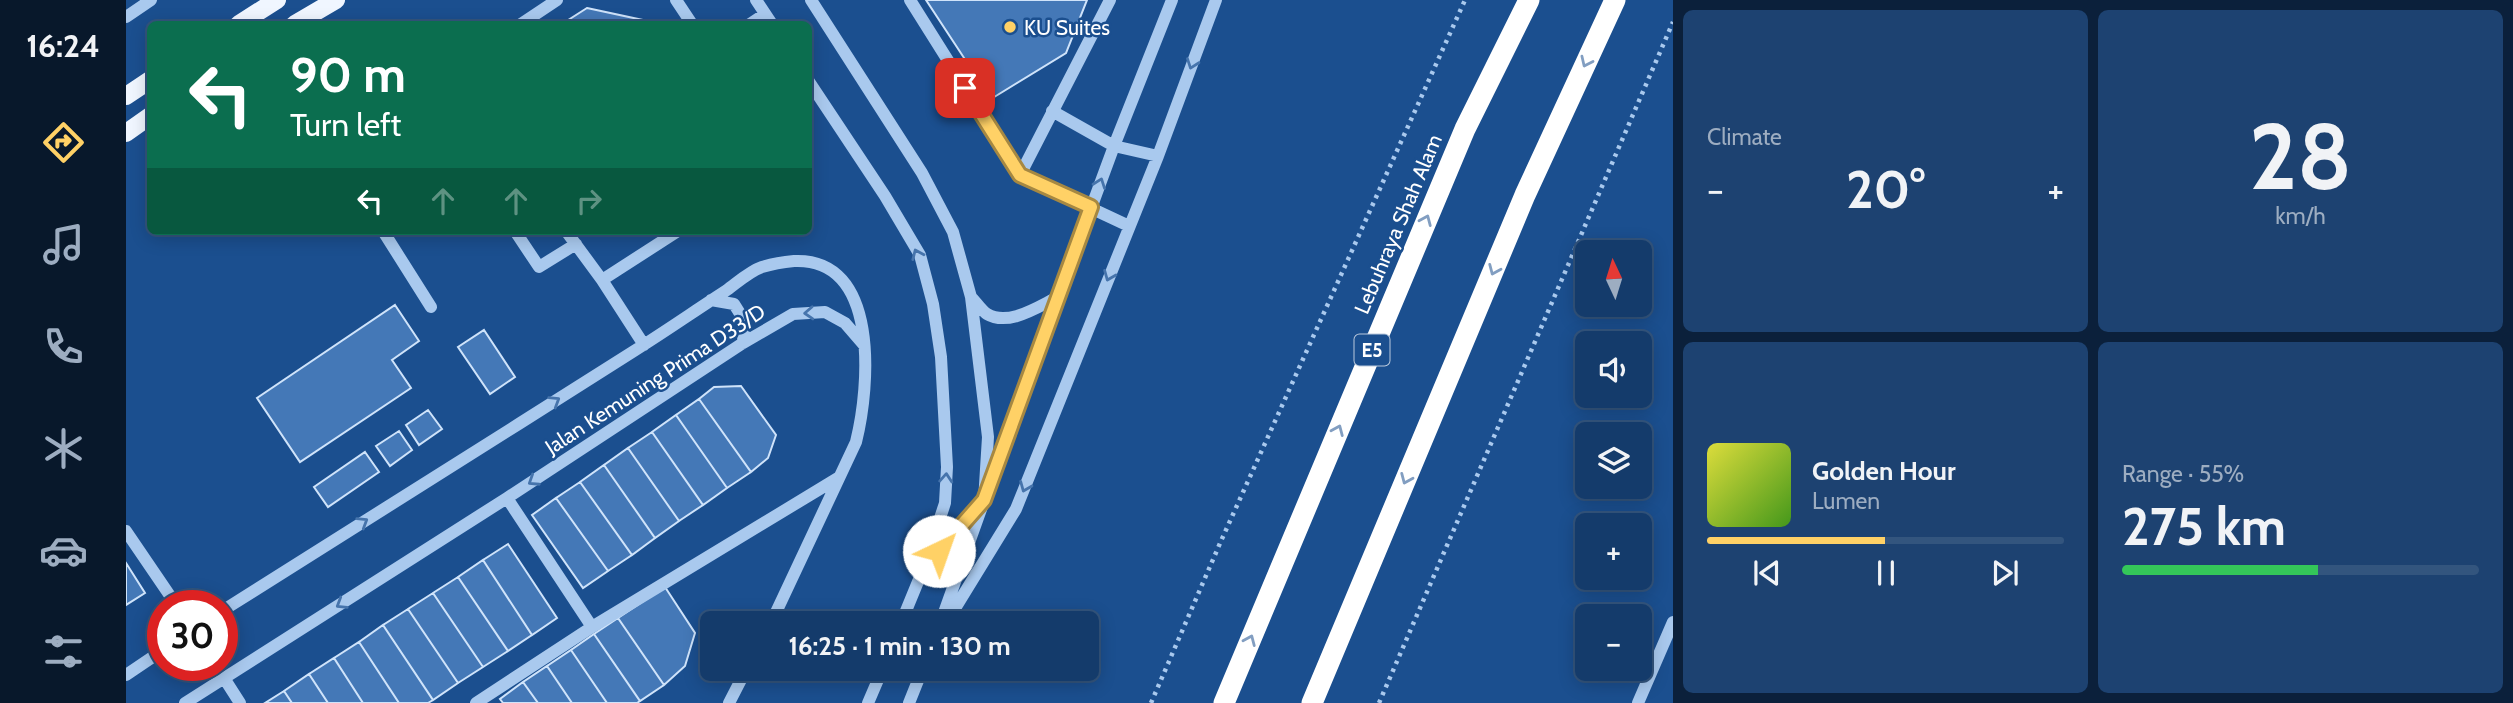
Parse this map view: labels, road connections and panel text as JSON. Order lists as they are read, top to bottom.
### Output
{
  "streets": {
    "highway": ["Lebuhraya Shah Alam", "E5"],
    "street": ["Jalan Kemuning Prima D33/D"]
  },
  "places": ["KU Suites"],
  "north": "top",
  "page": {
    "tabs": "16:24",
    "tile": [
      "Climate",
      ["28", "km/h"],
      ["Range · 55%", "275 km"]
    ],
    "turn": ["90 m", "Turn left"],
    "heat": ["−", "20°", "+"],
    "map_buttons": ["+", "−"],
    "song": ["Golden Hour", "Lumen"],
    "limit": "30",
    "trip": "16:25 · 1 min · 130 m"
  }
}
